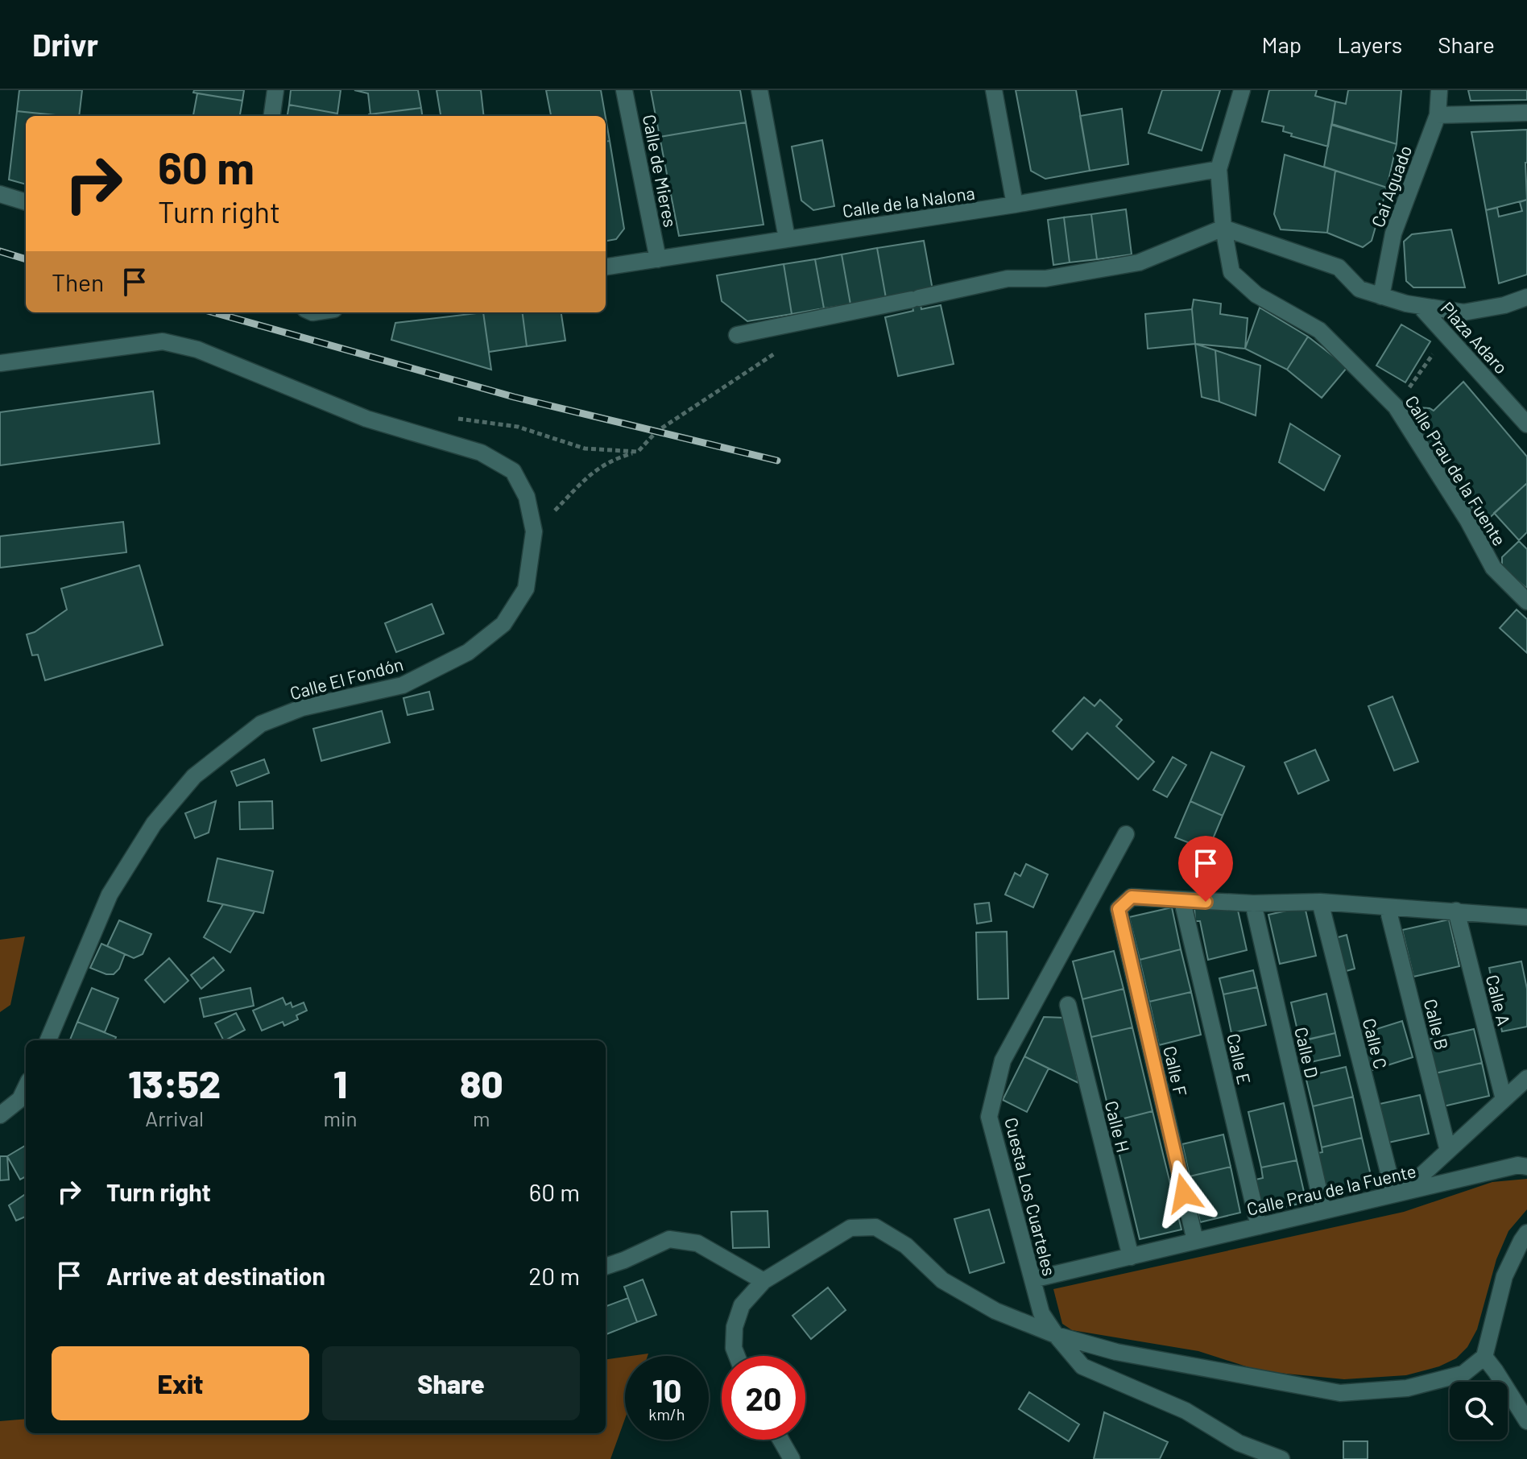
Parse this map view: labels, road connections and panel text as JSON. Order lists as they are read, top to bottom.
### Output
{
  "streets": {
    "street": [
      "Calle de Mieres",
      "Cai Aguado",
      "Calle de la Nalona",
      "Plaza Adaro",
      "Calle Prau de la Fuente",
      "Calle El Fondón",
      "Calle A",
      "Calle B",
      "Calle C",
      "Calle D",
      "Calle E",
      "Calle F",
      "Calle H",
      "Cuesta Los Cuarteles"
    ]
  },
  "crossings": [
    ["Calle de Mieres", "Calle de la Nalona"],
    ["Calle de la Nalona", "Calle Prau de la Fuente"],
    ["Calle Prau de la Fuente", "Calle C"],
    ["Calle Prau de la Fuente", "Calle D"],
    ["Calle Prau de la Fuente", "Calle E"],
    ["Calle Prau de la Fuente", "Calle F"],
    ["Calle Prau de la Fuente", "Calle H"],
    ["Calle Prau de la Fuente", "Cuesta Los Cuarteles"],
    ["Calle E", "Calle F"]
  ],
  "page": {
    "header": "Drivr",
    "nav": ["Map", "Layers", "Share"],
    "turn": ["60 m", "Turn right"],
    "then": "Then",
    "eta": [
      "13:52",
      "Arrival",
      "1",
      "min",
      "80",
      "m"
    ],
    "list": [
      {
        "name": "Turn right",
        "value": "60 m"
      },
      {
        "name": "Arrive at destination",
        "value": "20 m"
      }
    ],
    "buttons": ["Exit", "Share"],
    "speed": "10 km/h",
    "limit": "20"
  }
}
